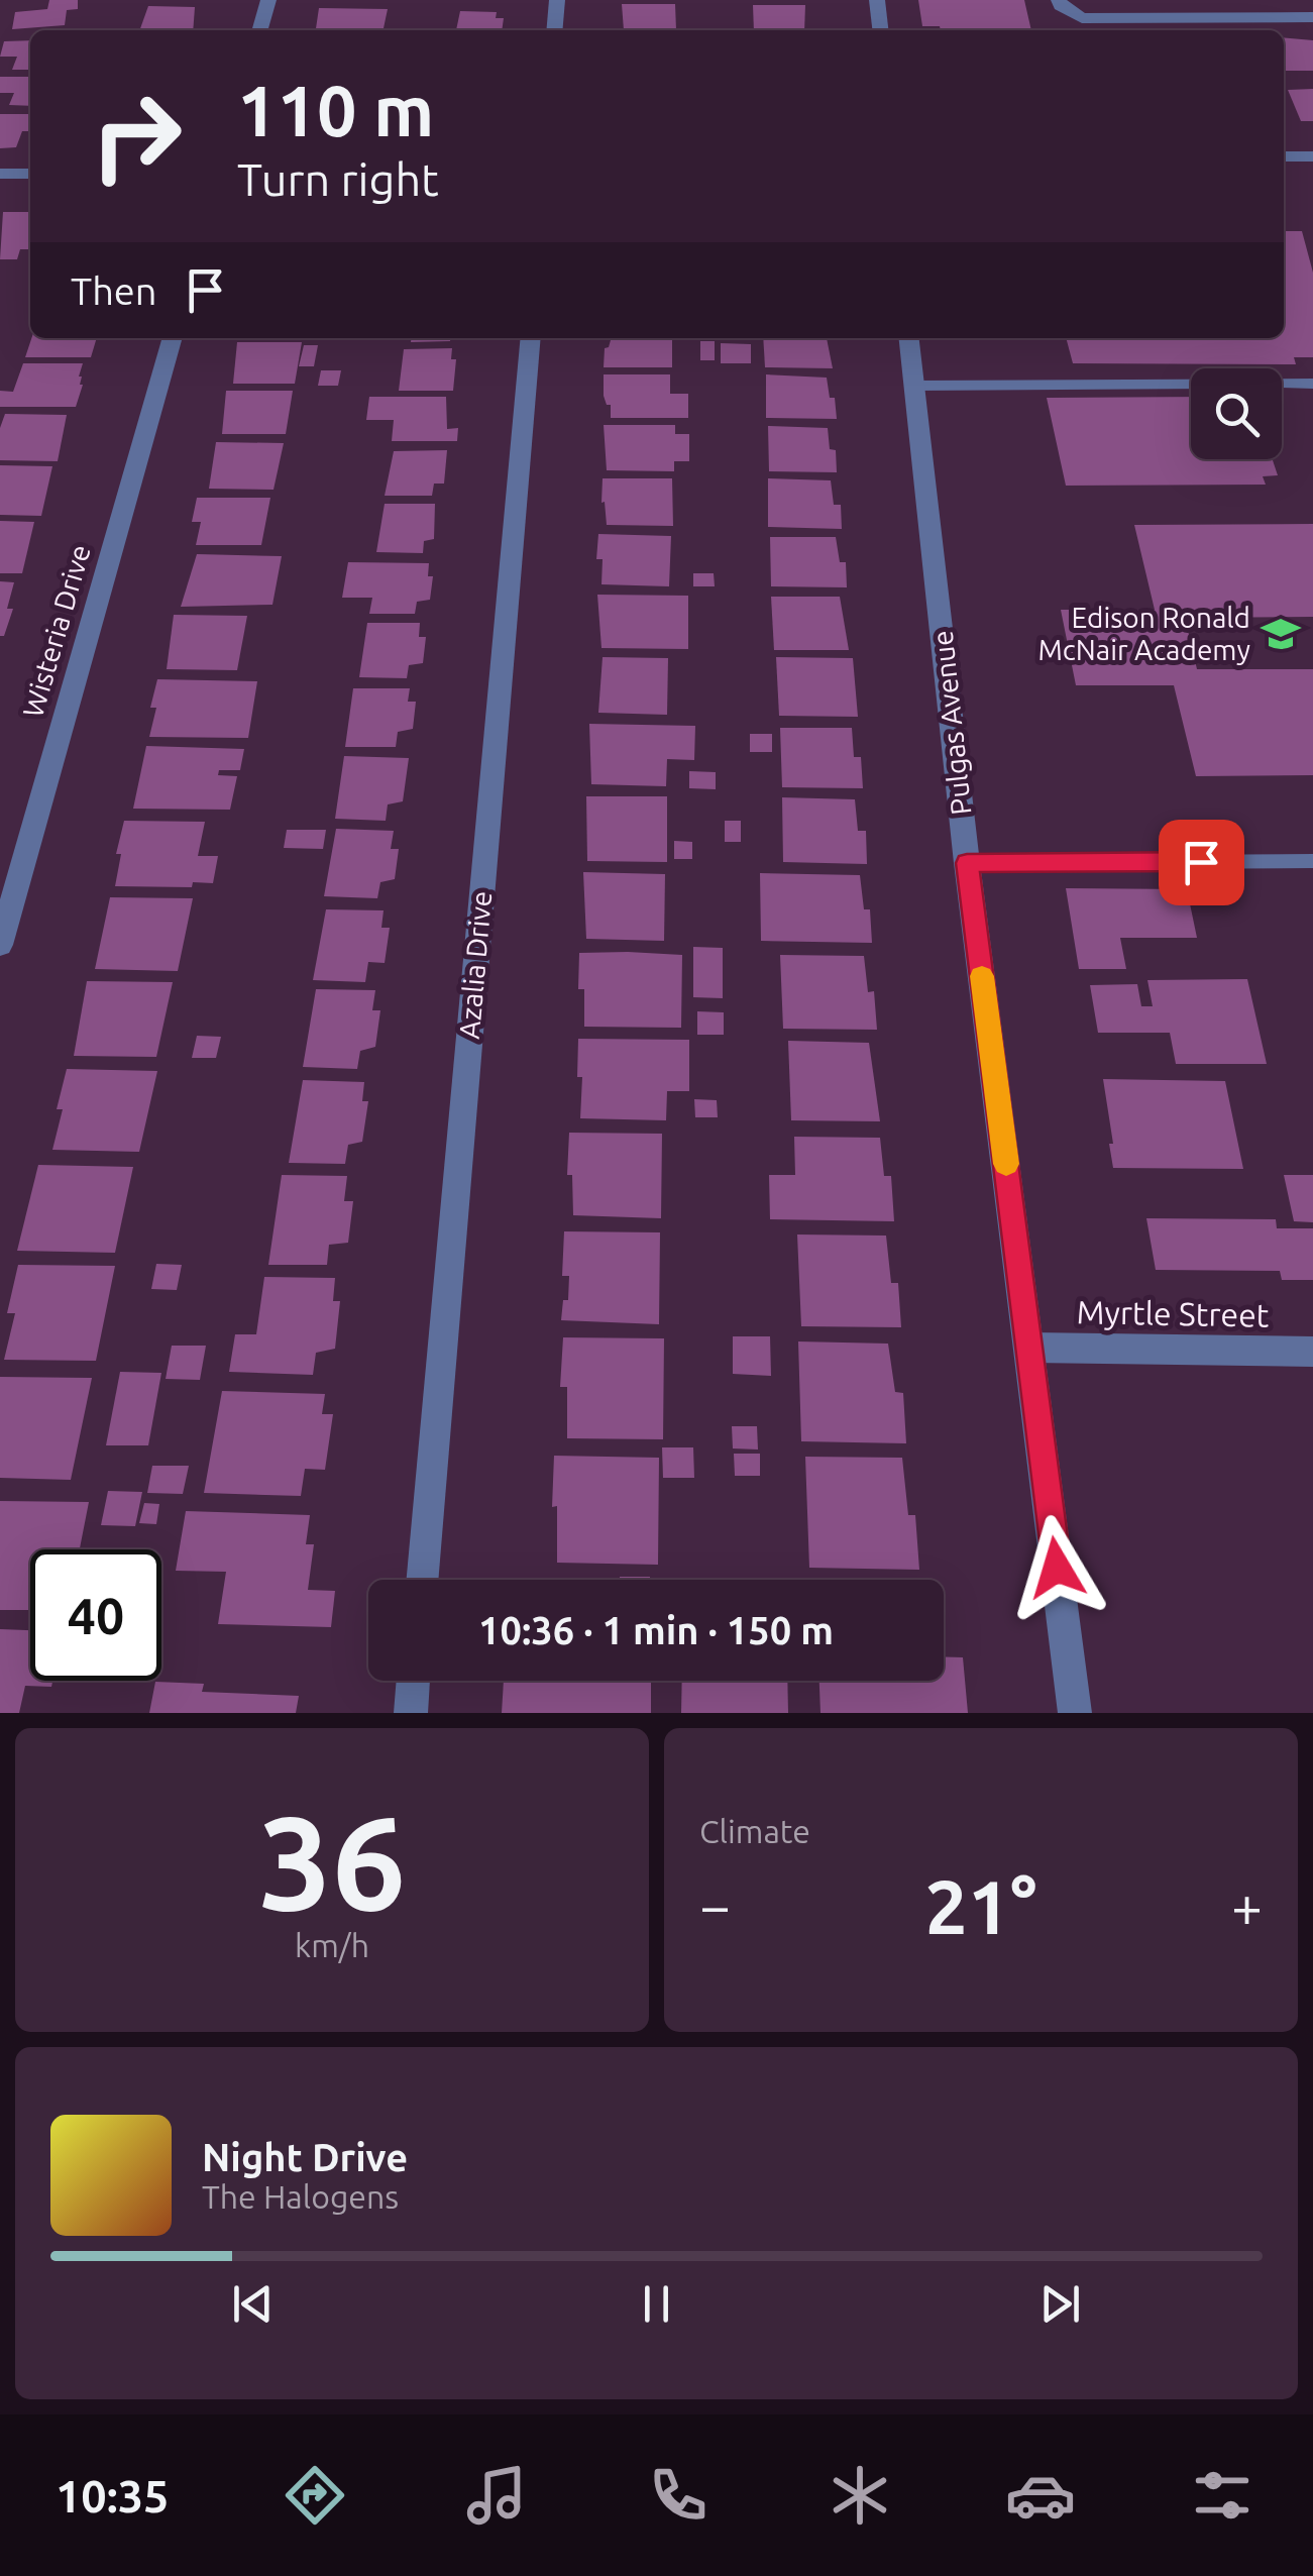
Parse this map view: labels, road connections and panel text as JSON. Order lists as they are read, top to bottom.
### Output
{
  "streets": {
    "street": [
      "Wisteria Drive",
      "Pulgas Avenue",
      "Azalia Drive",
      "Myrtle Street"
    ]
  },
  "crossings": [
    ["Pulgas Avenue", "Myrtle Street"]
  ],
  "places": {
    "school or university": ["Edison Ronald McNair Academy"]
  },
  "page": {
    "turn": ["110 m", "Turn right"],
    "then": "Then",
    "limit": "40",
    "trip": "10:36 · 1 min · 150 m",
    "tile": [
      ["36", "km/h"],
      "Climate"
    ],
    "heat": ["−", "21°", "+"],
    "song": ["Night Drive", "The Halogens"],
    "tabs": "10:35"
  }
}
